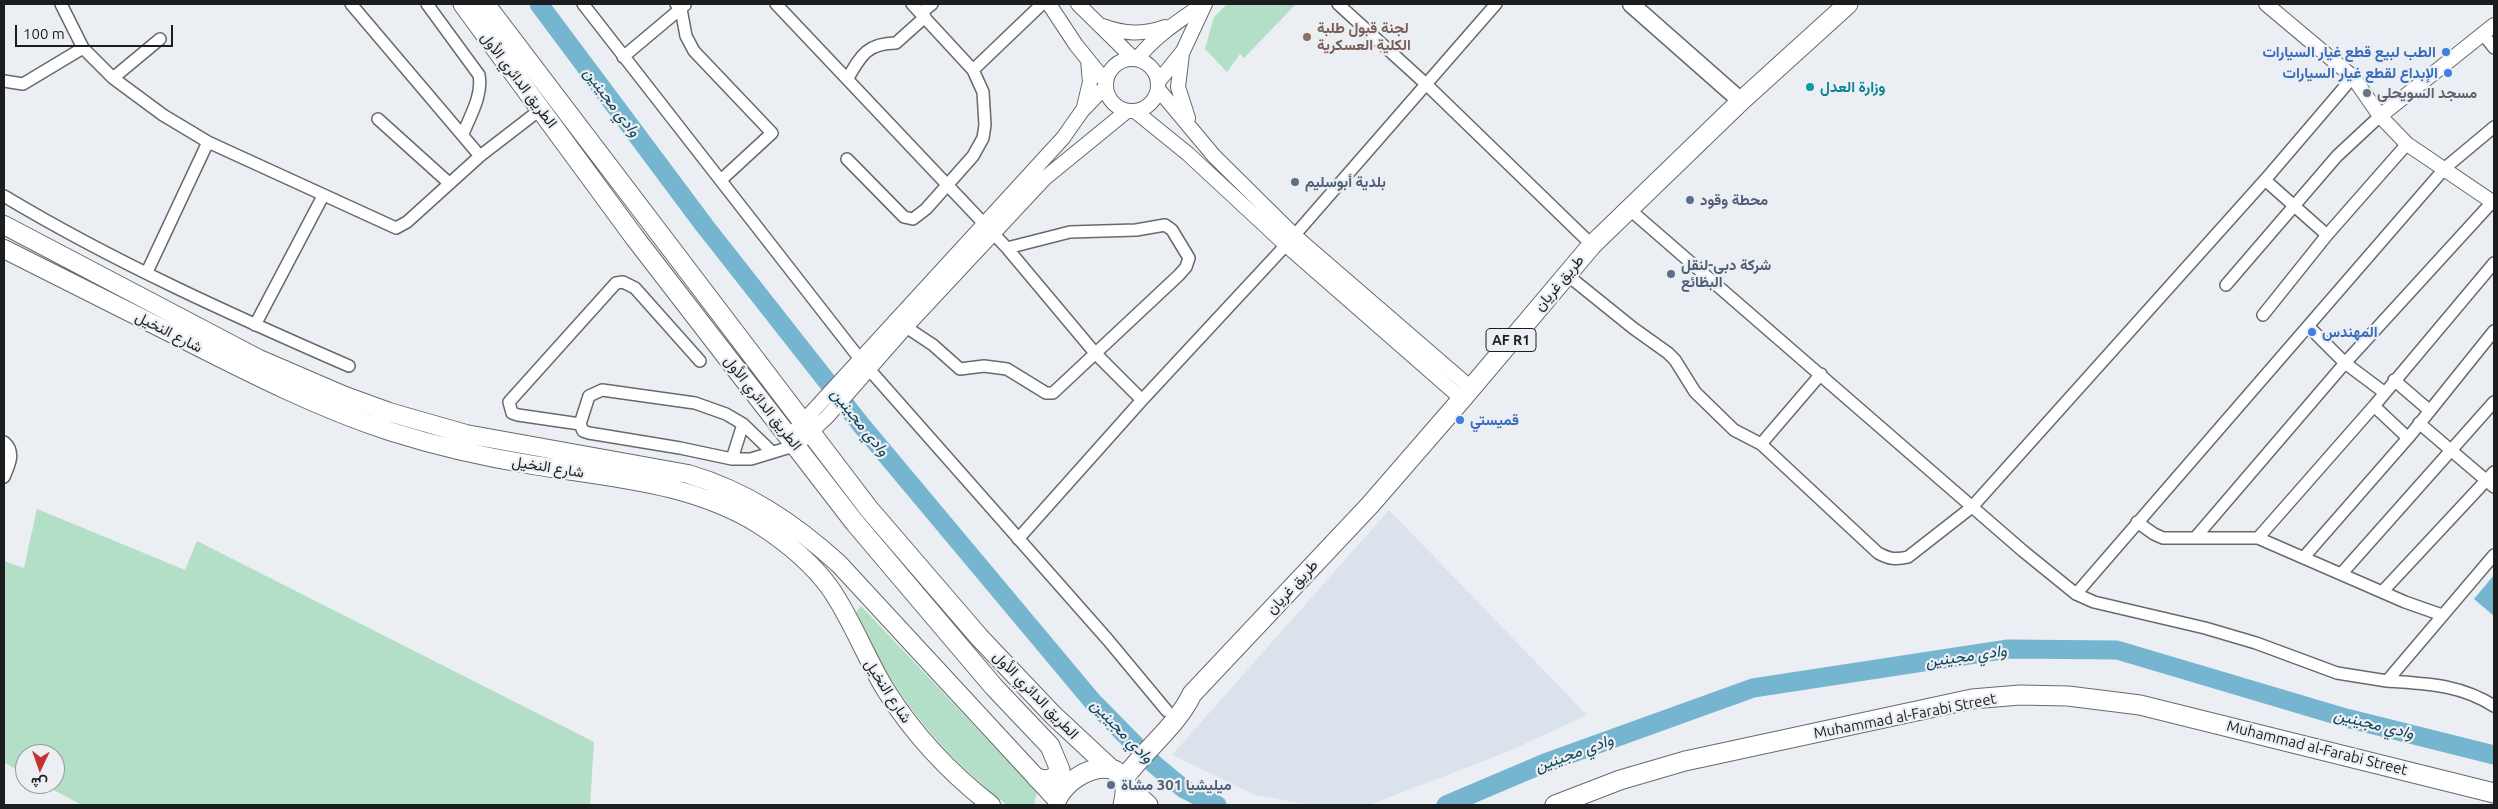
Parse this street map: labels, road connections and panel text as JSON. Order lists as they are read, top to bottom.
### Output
{
  "streets": {
    "highway": [
      "الطريق الدائري الأول",
      "طريق غريان",
      "AF R1",
      "Muhammad al-Farabi Street"
    ],
    "main road": ["شارع النخيل"]
  },
  "crossings": [
    ["الطريق الدائري الأول", "طريق غريان"]
  ],
  "water": ["وادي مجينين"],
  "places": [
    "لجنة قبول طلبة الكلية العسكرية",
    "الطب لبيع قطع غيار السيارات",
    "الإبداع لقطع غيار السيارات",
    "وزارة العدل",
    "مسجد السويحلى",
    "بلدية أبوسليم",
    "محطة وقود",
    "شركة دبي-لنقل البظائع",
    "المهندس",
    "قميستي",
    "ميليشيا 301 مشاة"
  ],
  "scale_bar": "100 m",
  "north": "bottom"
}
